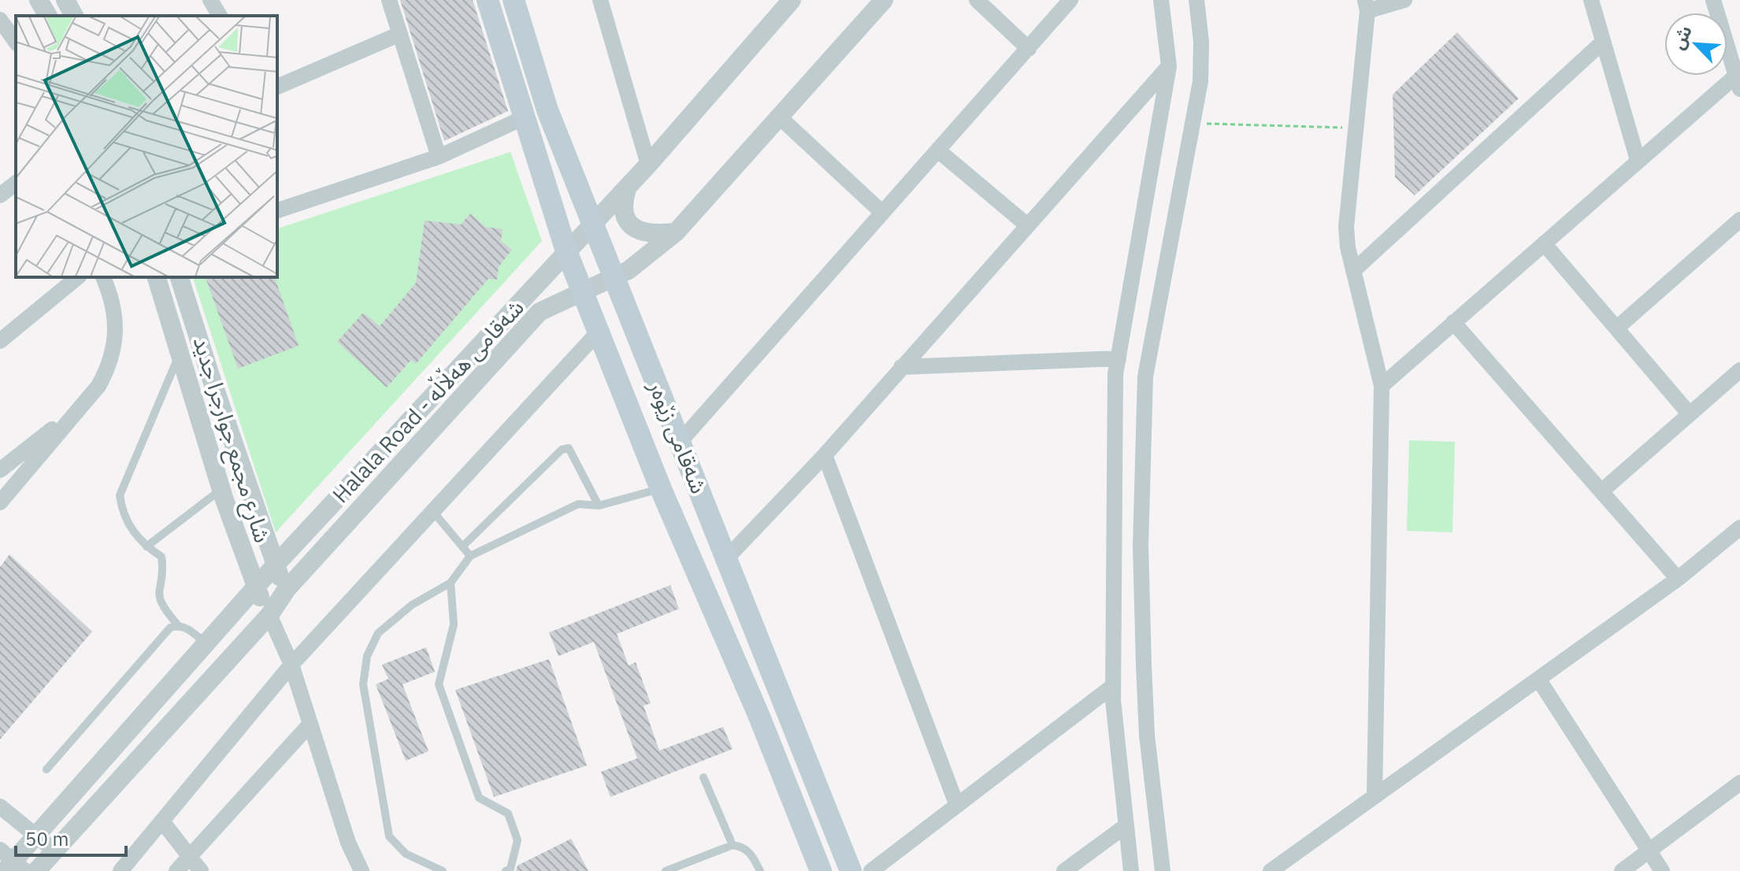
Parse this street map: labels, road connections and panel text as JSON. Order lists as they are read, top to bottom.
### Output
{
  "streets": {
    "main road": ["شەقامی زێوەر"],
    "street": ["Halala Road - شەقامی هەڵاڵە", "شارع مجمع جوارجرا جديد"]
  },
  "crossings": [
    ["Halala Road - شەقامی هەڵاڵە", "شەقامی زێوەر"],
    ["Halala Road - شەقامی هەڵاڵە", "شارع مجمع جوارجرا جديد"]
  ],
  "scale_bar": "50 m",
  "north": "top left"
}
